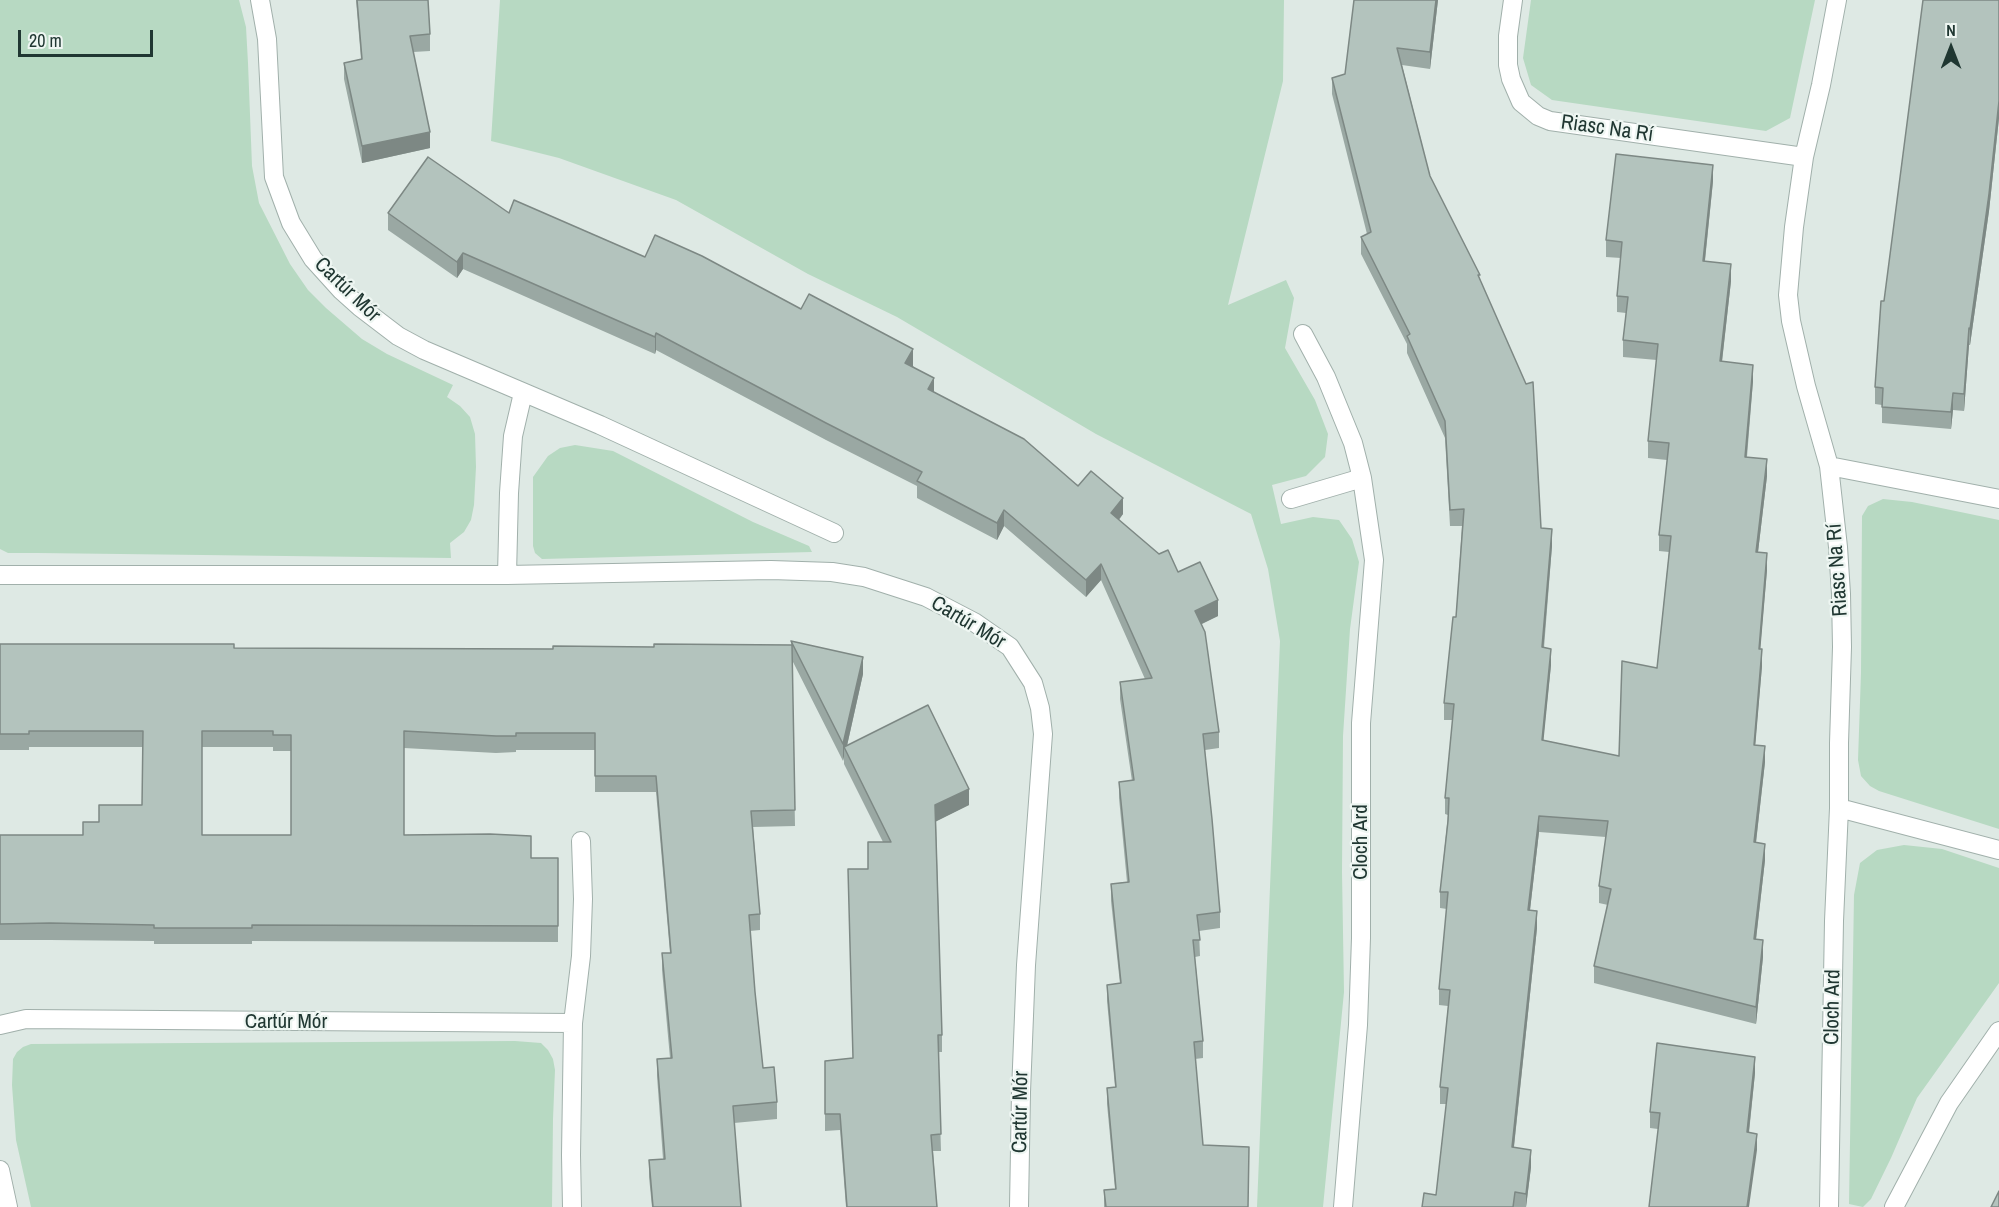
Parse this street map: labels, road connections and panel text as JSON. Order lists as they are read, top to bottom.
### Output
{
  "streets": {
    "street": ["Riasc Na Rí", "Cartúr Mór", "Cloch Ard"]
  },
  "crossings": [
    ["Riasc Na Rí", "Cloch Ard"]
  ],
  "scale_bar": "20 m",
  "north": "top"
}
